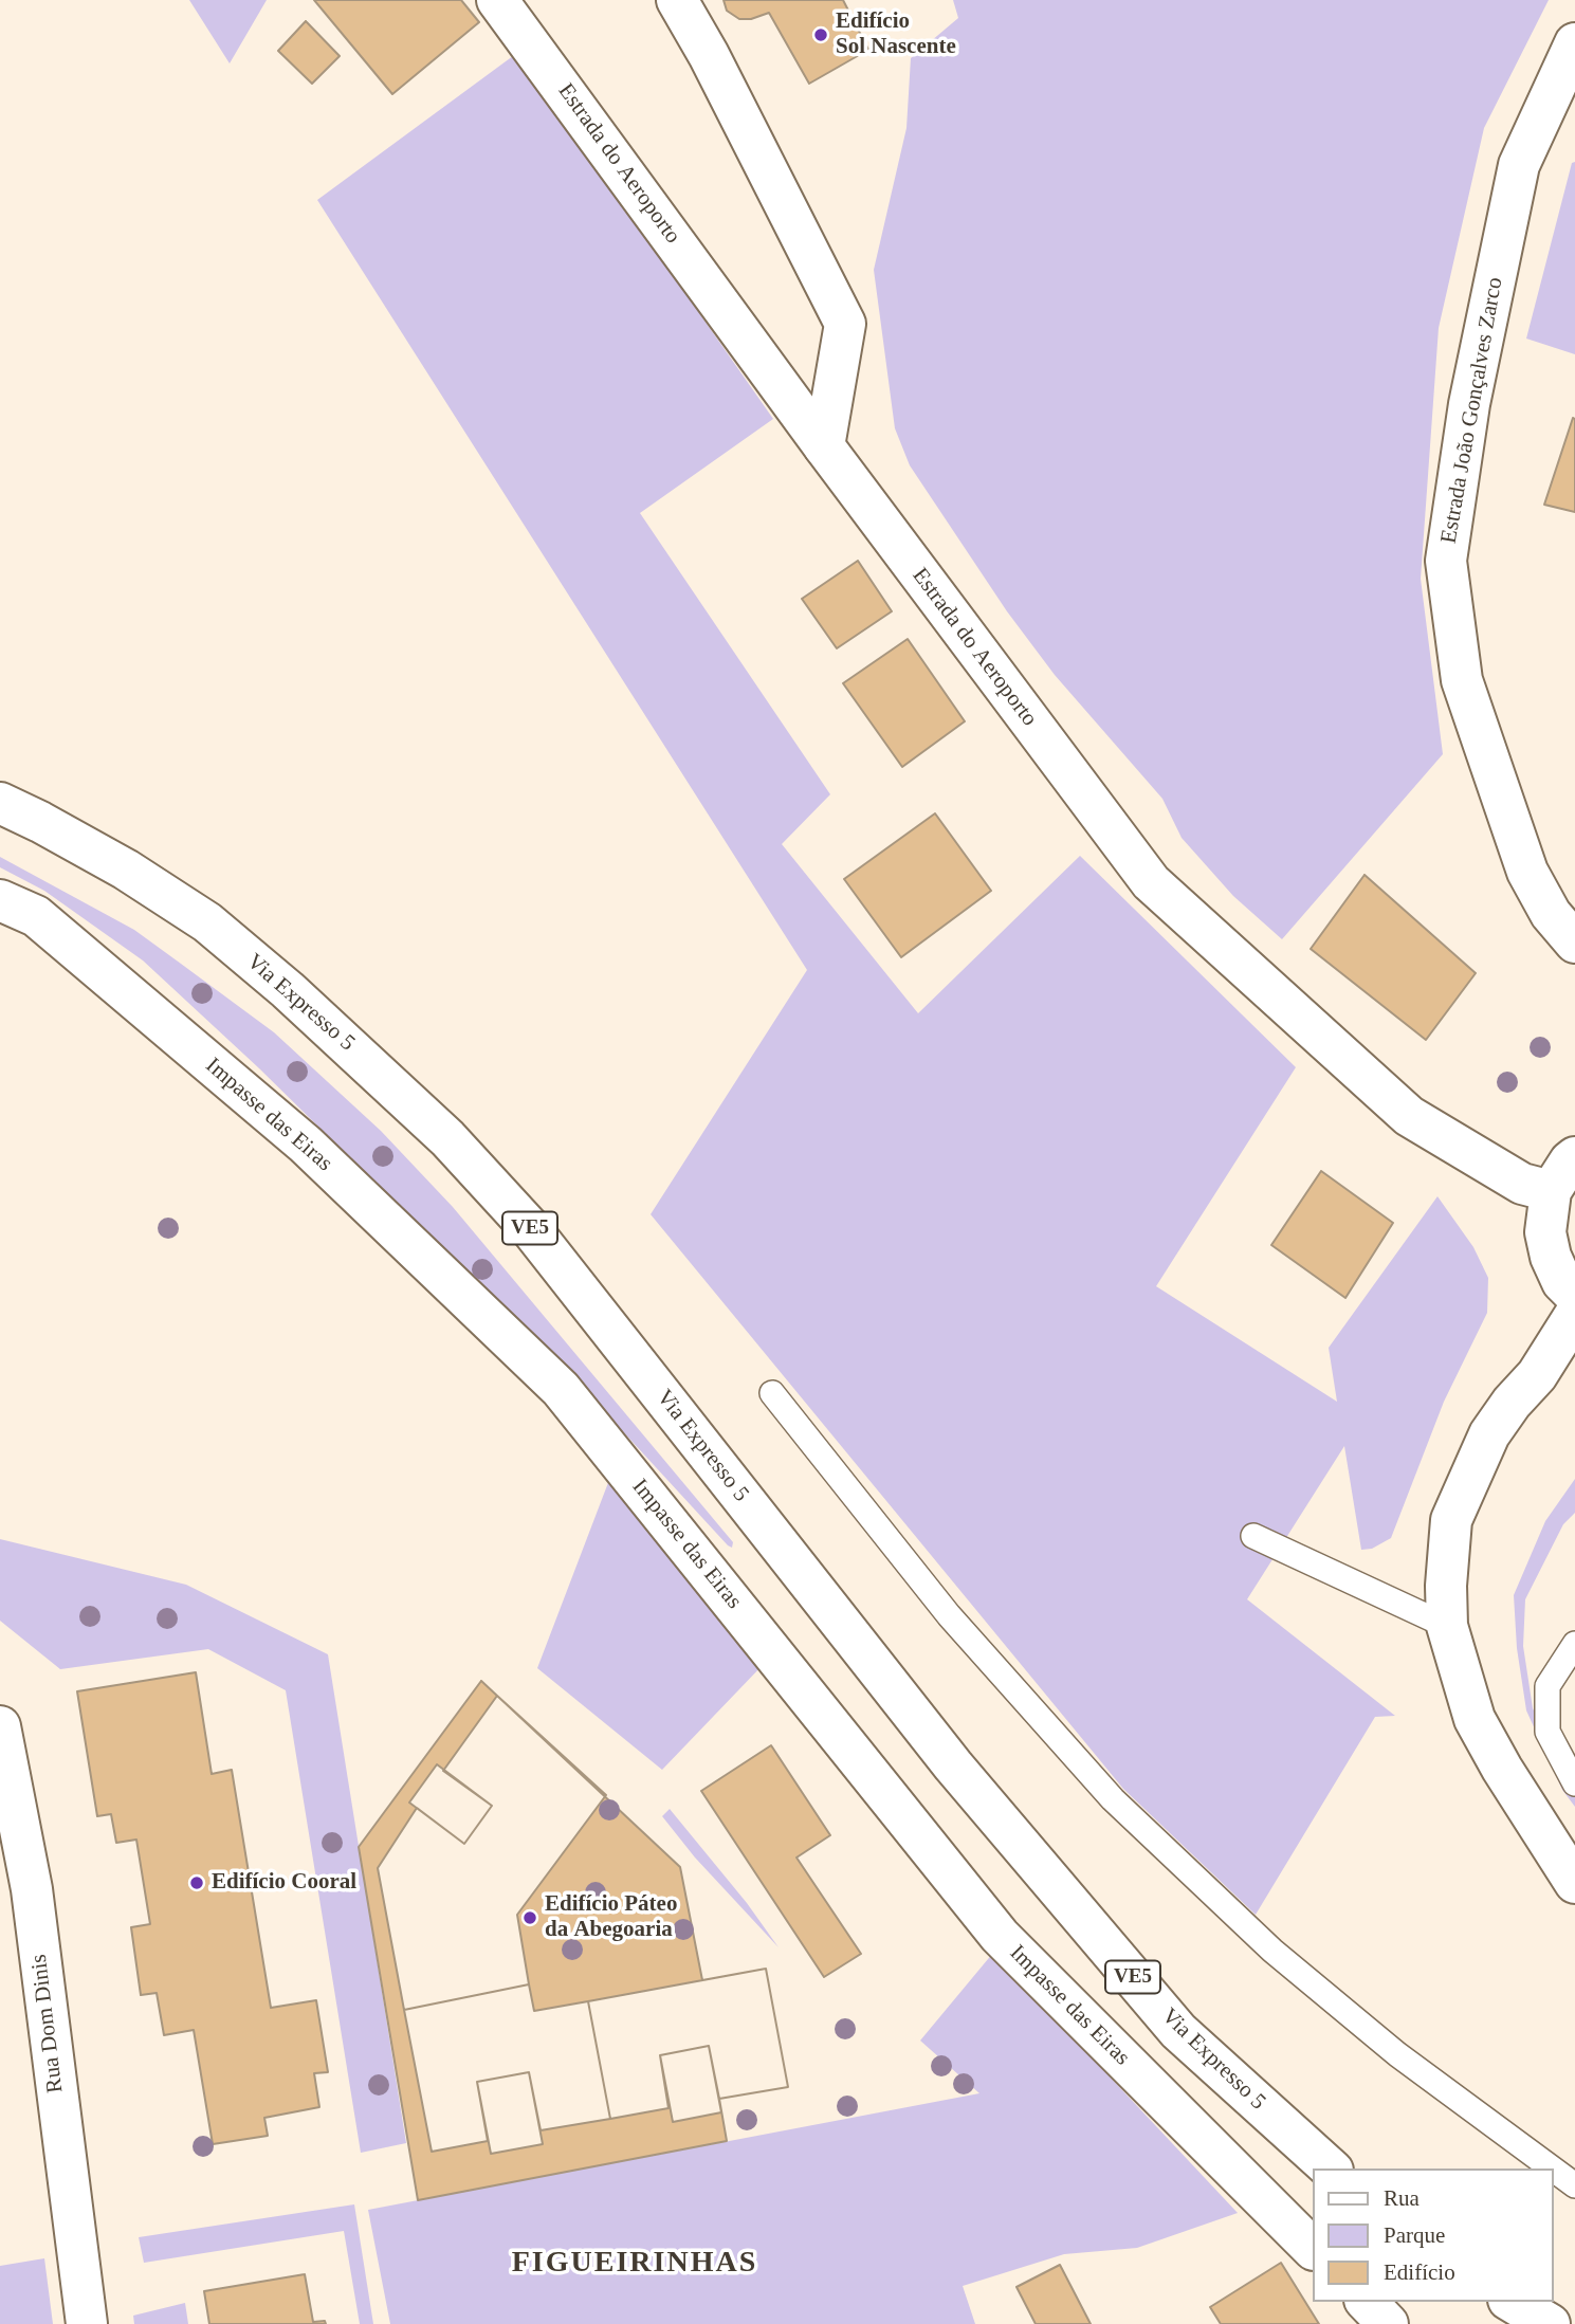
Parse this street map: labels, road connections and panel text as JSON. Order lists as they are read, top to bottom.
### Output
{
  "streets": {
    "street": [
      "Estrada do Aeroporto",
      "Estrada João Gonçalves Zarco",
      "Via Expresso 5",
      "Impasse das Eiras",
      "VE5",
      "Rua Dom Dinis"
    ]
  },
  "districts": ["FIGUEIRINHAS"],
  "places": ["Edifício Sol Nascente", "Edifício Cooral", "Edifício Páteo da Abegoaria"],
  "legend": ["Rua", "Parque", "Edifício"]
}
